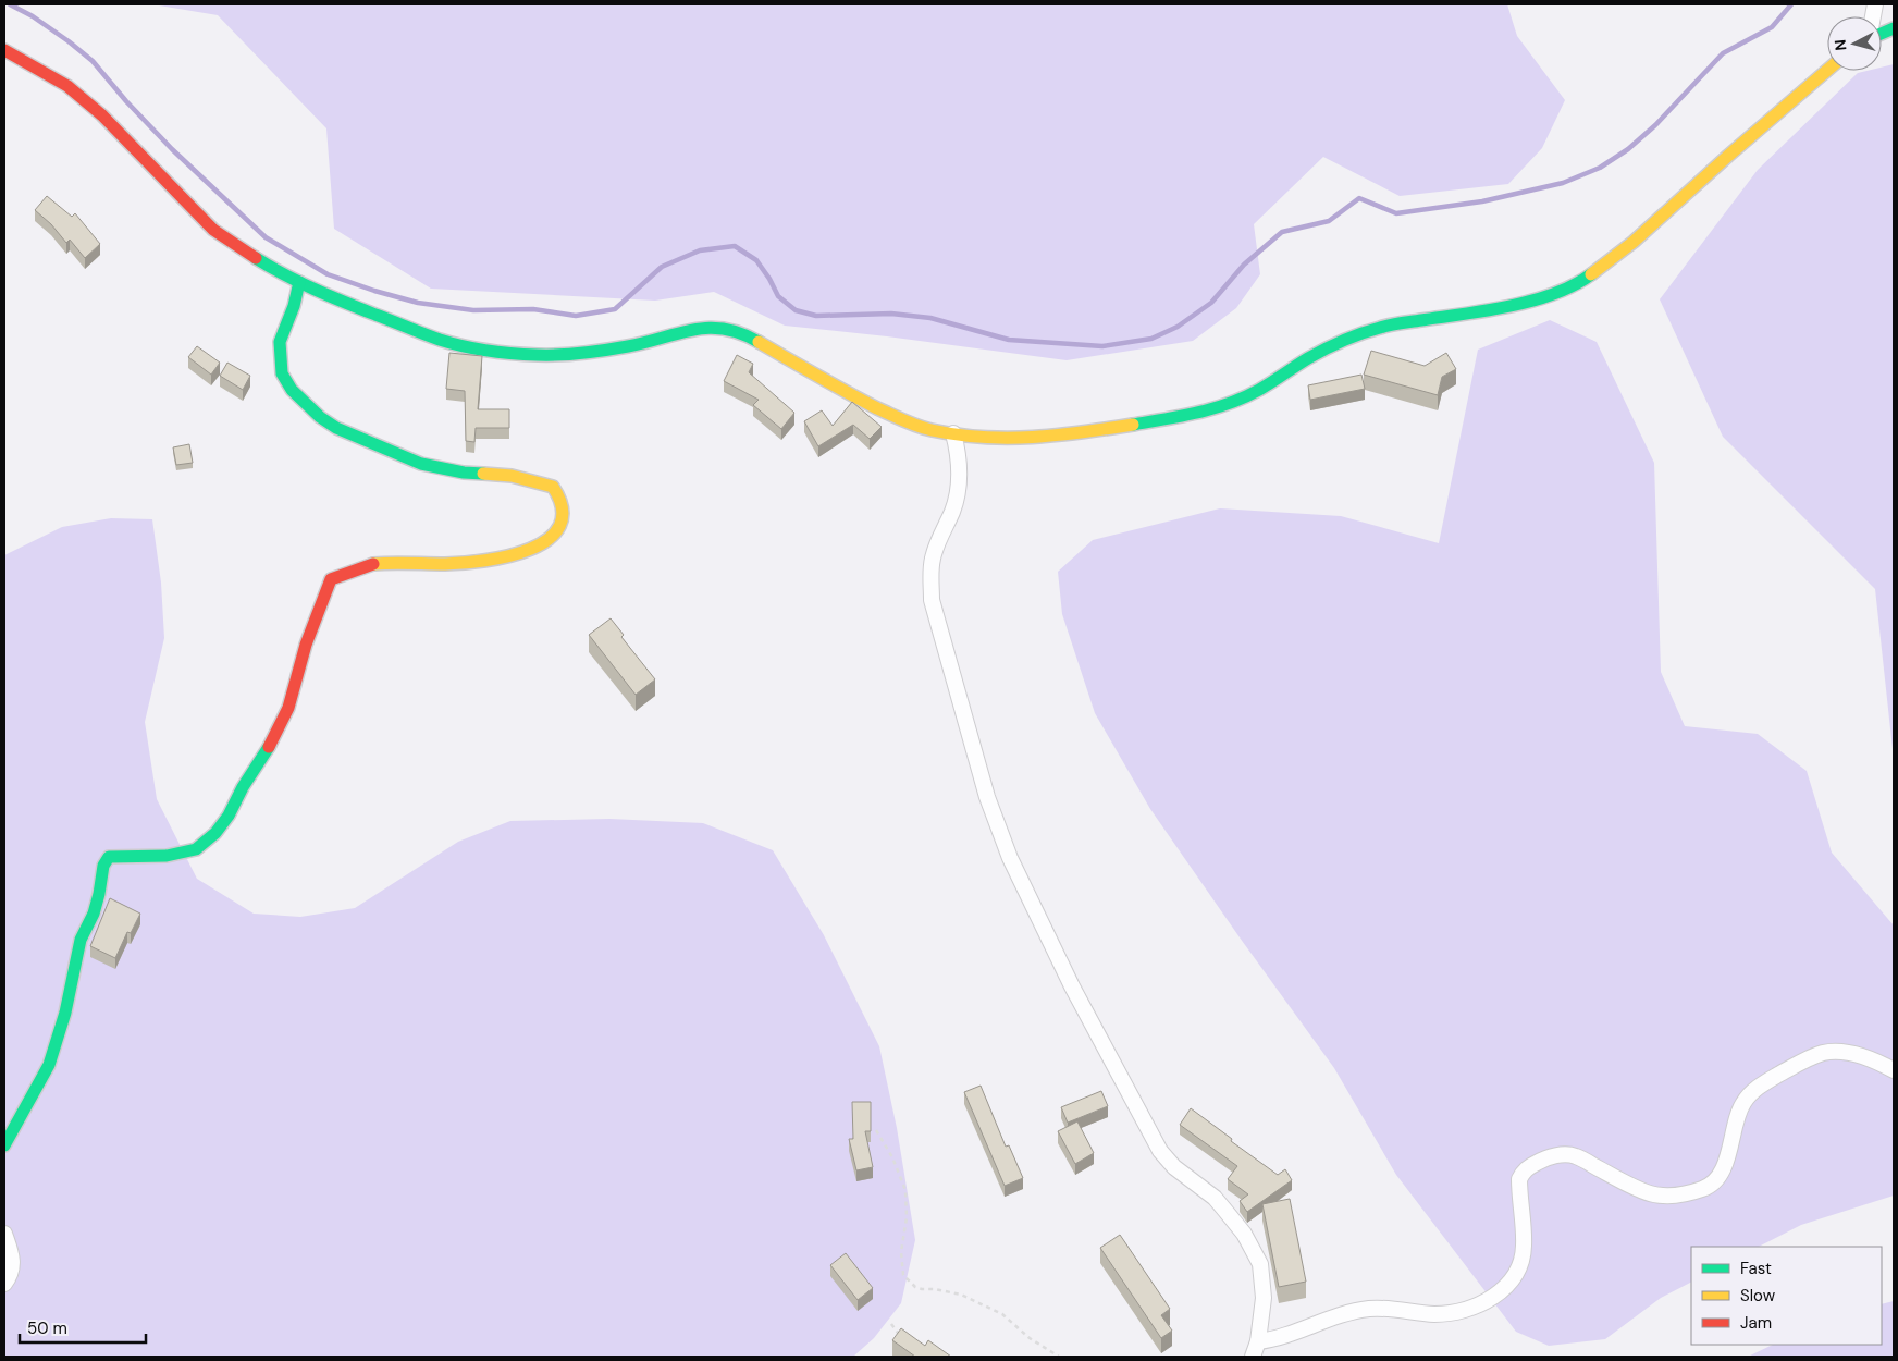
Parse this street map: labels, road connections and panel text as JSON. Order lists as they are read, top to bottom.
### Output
{
  "legend": ["Fast", "Slow", "Jam"],
  "scale_bar": "50 m",
  "north": "left"
}
